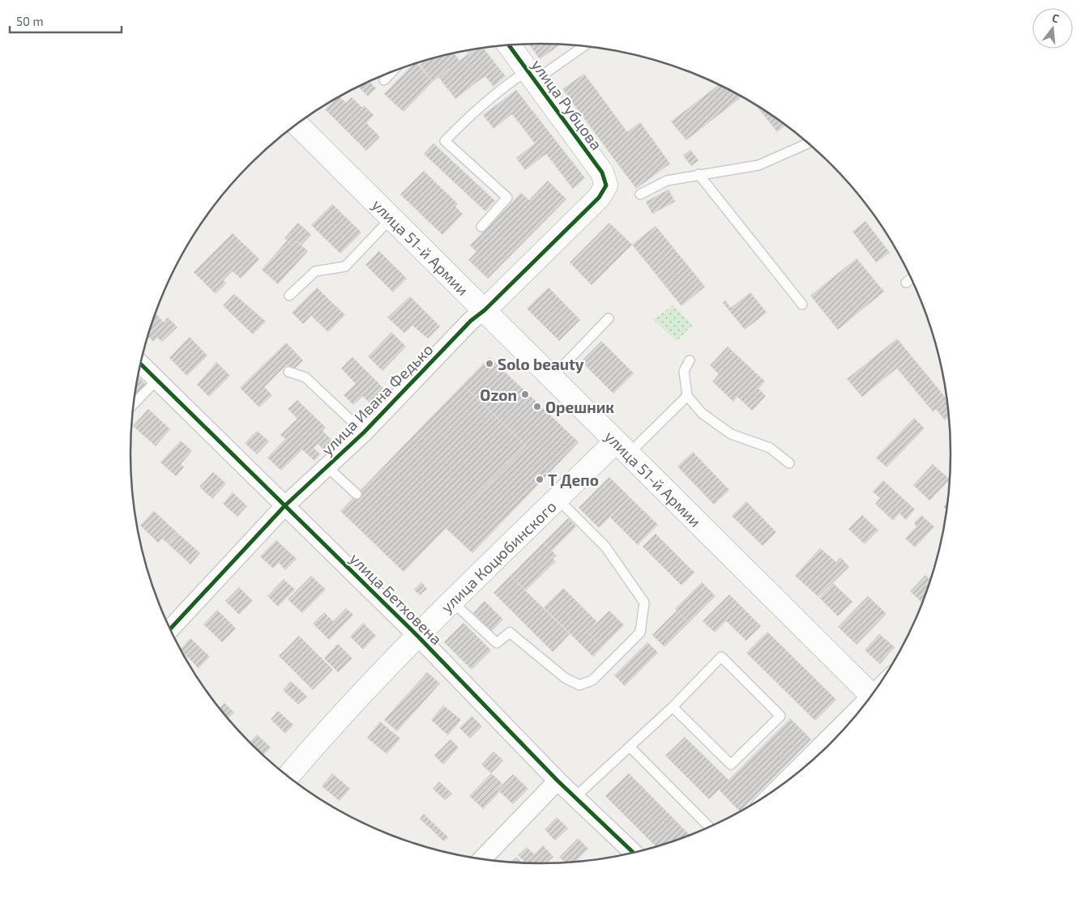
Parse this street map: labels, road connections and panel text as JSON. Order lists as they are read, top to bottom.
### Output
{
  "streets": {
    "main road": [
      "улица Рубцова",
      "улица 51-й Армии",
      "улица Ивана Федько",
      "улица Коцюбинского"
    ],
    "street": ["улица Бетховена"]
  },
  "crossings": [
    ["улица Рубцова", "улица Ивана Федько"],
    ["улица 51-й Армии", "улица Ивана Федько"],
    ["улица 51-й Армии", "улица Коцюбинского"],
    ["улица Ивана Федько", "улица Бетховена"],
    ["улица Коцюбинского", "улица Бетховена"]
  ],
  "places": [
    "Solo beauty",
    "Ozon",
    "Орешник",
    "Т Депо"
  ],
  "scale_bar": "50 m",
  "north": "top"
}
